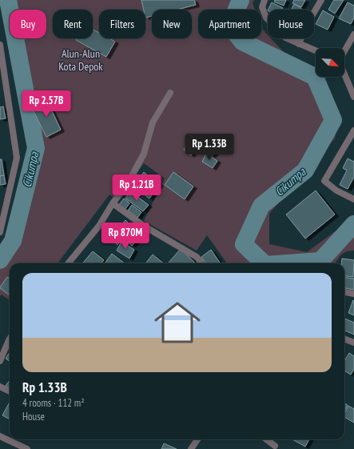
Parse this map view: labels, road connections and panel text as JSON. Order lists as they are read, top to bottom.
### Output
{
  "water": ["Cikumpa"],
  "parks": ["Alun-Alun Kota Depok"],
  "north": "bottom right",
  "page": {
    "chip": [
      "Buy",
      "Rent",
      "Filters",
      "New",
      "Apartment",
      "House"
    ],
    "price": [
      "Rp 2.57B",
      "Rp 1.33B",
      "Rp 1.21B",
      "Rp 870M"
    ],
    "list": [
      {
        "name": "Rp 1.33B",
        "note": "4 rooms · 112 m² · House"
      }
    ]
  }
}
